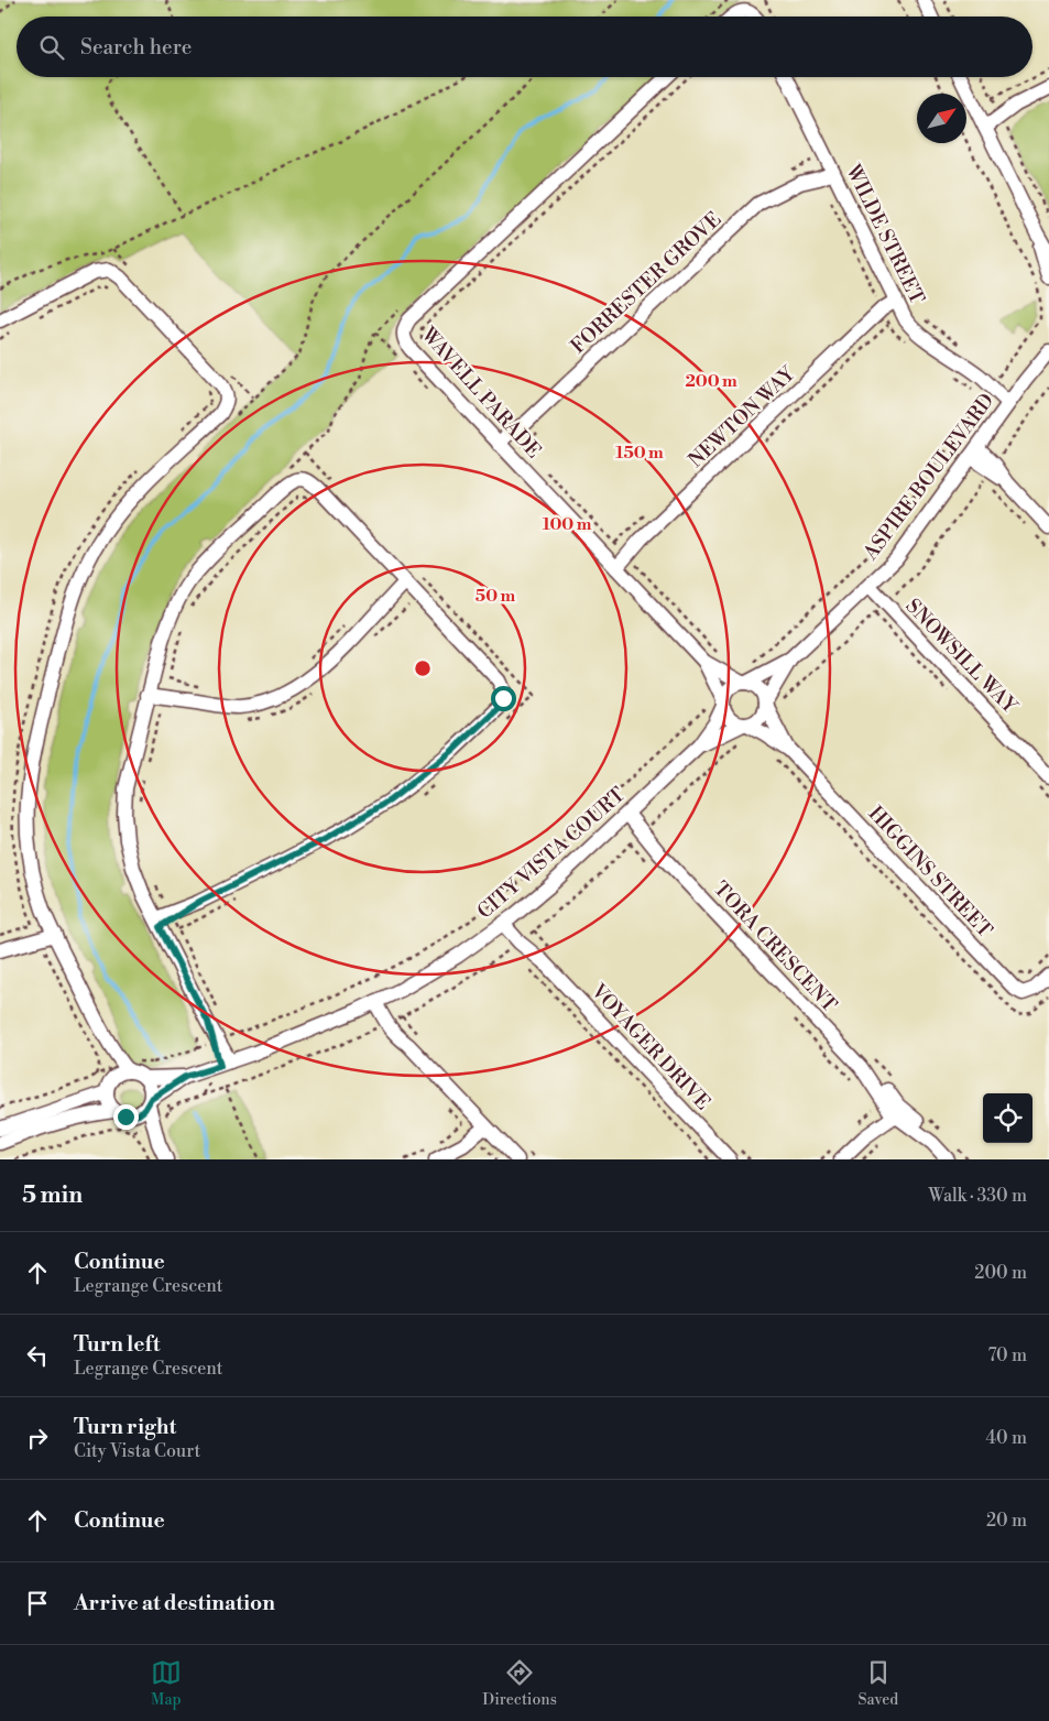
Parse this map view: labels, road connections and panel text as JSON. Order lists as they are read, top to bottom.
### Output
{
  "streets": {
    "street": [
      "WILDE STREET",
      "FORRESTER GROVE",
      "WAVELL PARADE",
      "NEWTON WAY",
      "ASPIRE BOULEVARD",
      "SNOWSILL WAY",
      "CITY VISTA COURT",
      "HIGGINS STREET",
      "TORA CRESCENT",
      "VOYAGER DRIVE"
    ]
  },
  "crossings": [
    ["WILDE STREET", "FORRESTER GROVE"],
    ["WILDE STREET", "NEWTON WAY"],
    ["WILDE STREET", "ASPIRE BOULEVARD"],
    ["FORRESTER GROVE", "WAVELL PARADE"],
    ["WAVELL PARADE", "NEWTON WAY"],
    ["WAVELL PARADE", "ASPIRE BOULEVARD"],
    ["WAVELL PARADE", "HIGGINS STREET"],
    ["ASPIRE BOULEVARD", "SNOWSILL WAY"],
    ["ASPIRE BOULEVARD", "HIGGINS STREET"],
    ["CITY VISTA COURT", "TORA CRESCENT"],
    ["CITY VISTA COURT", "VOYAGER DRIVE"]
  ],
  "north": "top right",
  "page": {
    "search": "Search here",
    "heading": ["5 min", "Walk · 330 m"],
    "list": [
      ["Continue", "Legrange Crescent", "200 m"],
      ["Turn left", "Legrange Crescent", "70 m"],
      ["Turn right", "City Vista Court", "40 m"],
      ["Continue", "20 m"],
      "Arrive at destination"
    ],
    "nav": ["Map", "Directions", "Saved"]
  },
  "rings": [
    "200 m",
    "150 m",
    "100 m",
    "50 m"
  ]
}
